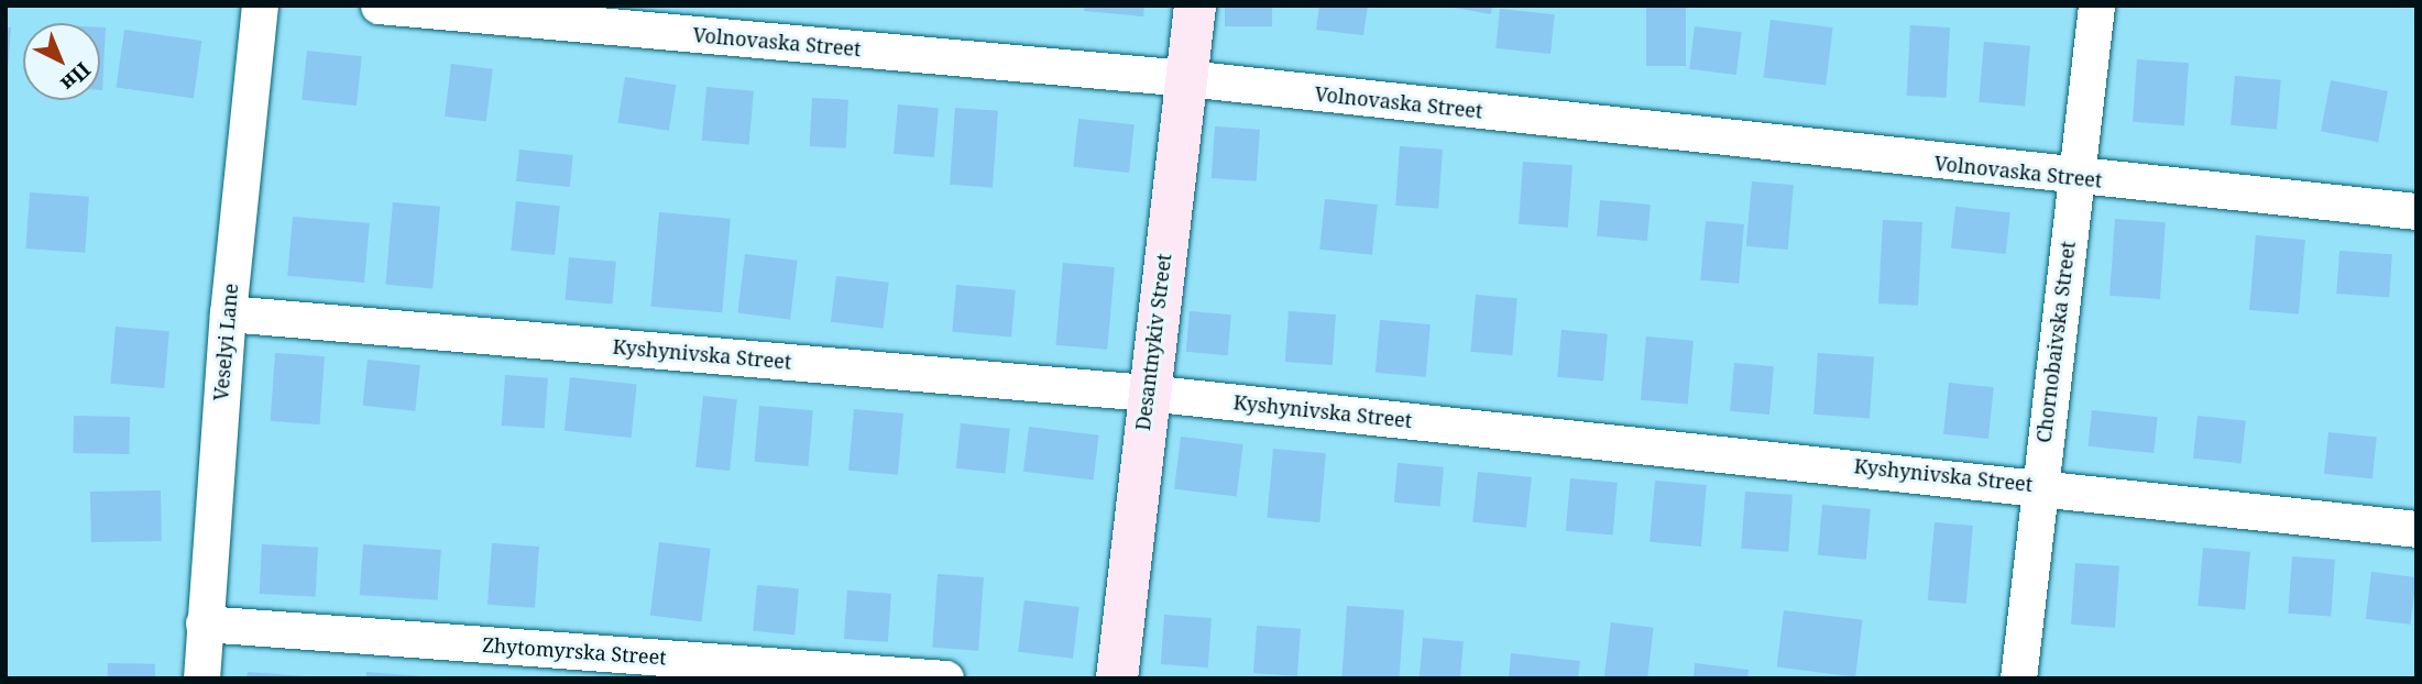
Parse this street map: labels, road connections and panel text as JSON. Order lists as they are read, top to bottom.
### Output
{
  "streets": {
    "street": [
      "Volnovaska Street",
      "Veselyi Lane",
      "Desantnykiv Street",
      "Chornobaivska Street",
      "Kyshynivska Street",
      "Zhytomyrska Street"
    ]
  },
  "crossings": [
    ["Volnovaska Street", "Desantnykiv Street"],
    ["Volnovaska Street", "Chornobaivska Street"],
    ["Veselyi Lane", "Kyshynivska Street"],
    ["Veselyi Lane", "Zhytomyrska Street"],
    ["Desantnykiv Street", "Kyshynivska Street"],
    ["Chornobaivska Street", "Kyshynivska Street"]
  ],
  "north": "bottom right"
}
